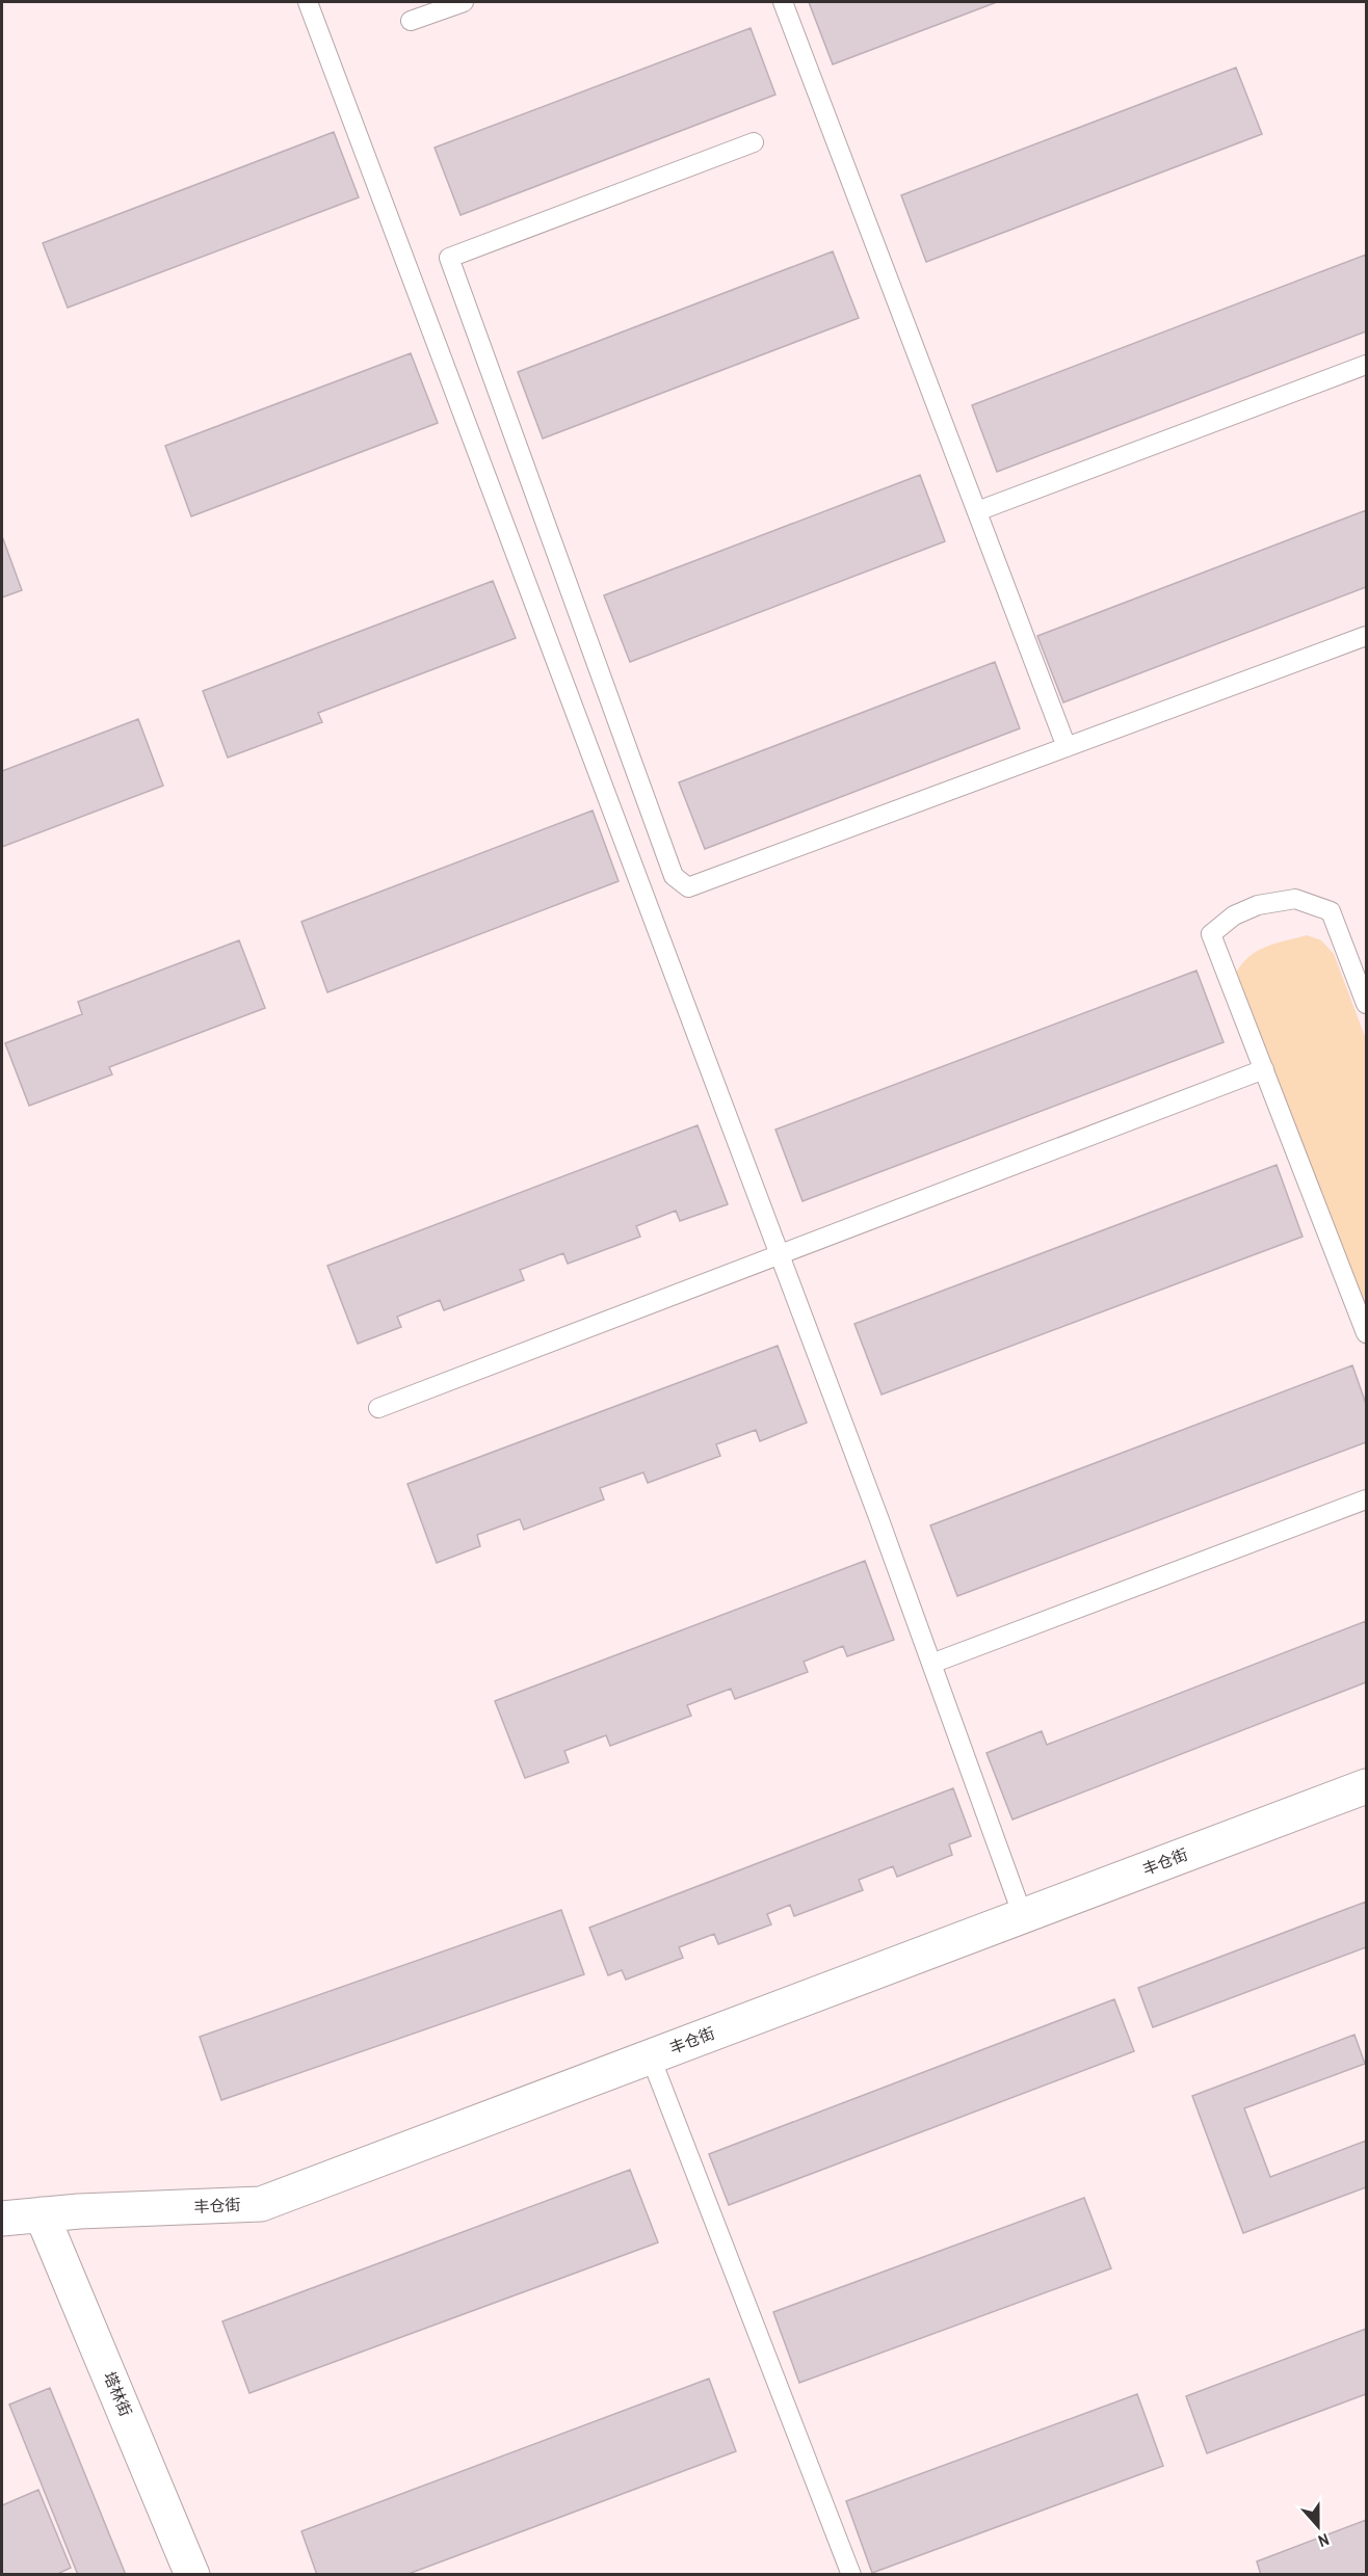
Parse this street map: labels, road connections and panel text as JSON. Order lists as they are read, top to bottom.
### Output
{
  "streets": {
    "street": ["丰仓街", "塔林街"]
  },
  "crossings": [
    ["丰仓街", "塔林街"]
  ],
  "north": "bottom"
}
